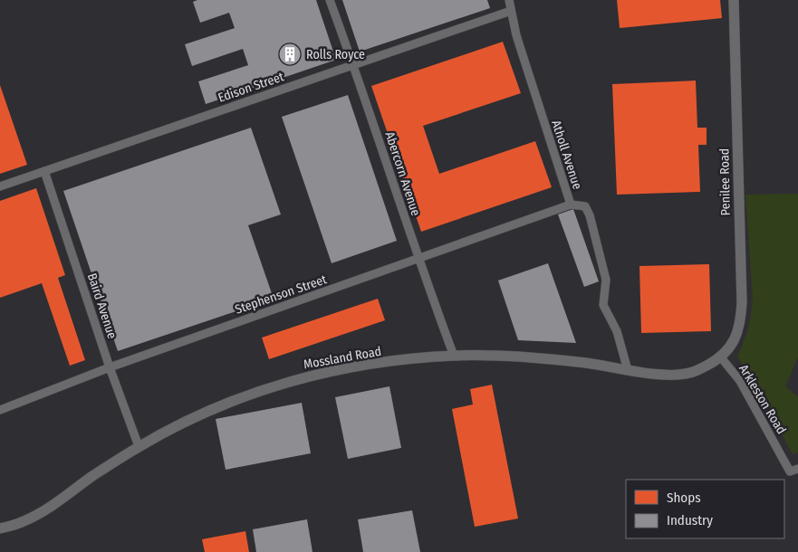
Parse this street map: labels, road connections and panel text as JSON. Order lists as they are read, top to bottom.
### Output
{
  "streets": {
    "street": [
      "Edison Street",
      "Atholl Avenue",
      "Abercorn Avenue",
      "Penilee Road",
      "Stephenson Street",
      "Baird Avenue",
      "Mossland Road",
      "Arkleston Road"
    ]
  },
  "crossings": [
    ["Edison Street", "Atholl Avenue"],
    ["Edison Street", "Abercorn Avenue"],
    ["Edison Street", "Baird Avenue"],
    ["Atholl Avenue", "Stephenson Street"],
    ["Atholl Avenue", "Mossland Road"],
    ["Abercorn Avenue", "Stephenson Street"],
    ["Abercorn Avenue", "Mossland Road"],
    ["Penilee Road", "Mossland Road"],
    ["Penilee Road", "Arkleston Road"],
    ["Stephenson Street", "Baird Avenue"],
    ["Baird Avenue", "Mossland Road"],
    ["Mossland Road", "Arkleston Road"]
  ],
  "places": {
    "building": ["Rolls Royce"]
  },
  "legend": ["Shops", "Industry"]
}
